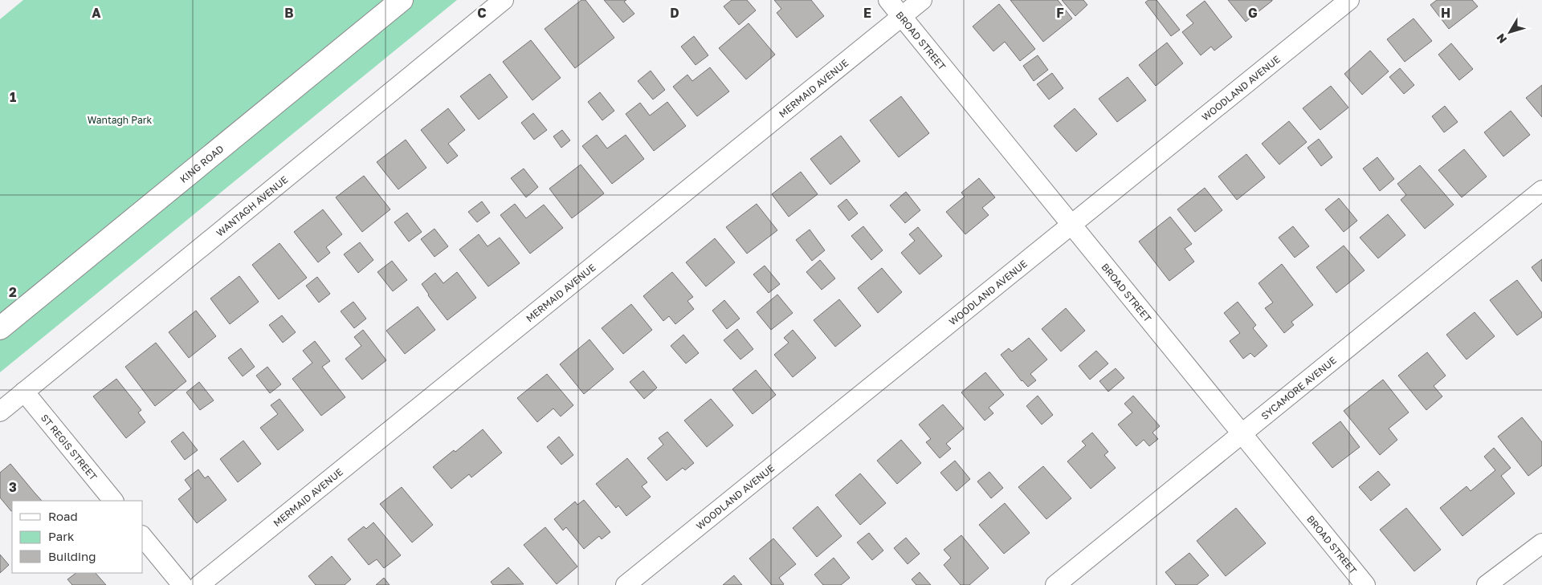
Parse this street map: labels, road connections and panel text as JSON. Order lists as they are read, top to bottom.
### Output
{
  "streets": {
    "street": [
      "BROAD STREET",
      "MERMAID AVENUE",
      "WOODLAND AVENUE",
      "KING ROAD",
      "WANTAGH AVENUE",
      "SYCAMORE AVENUE",
      "ST REGIS STREET"
    ]
  },
  "crossings": [
    ["BROAD STREET", "MERMAID AVENUE"],
    ["BROAD STREET", "WOODLAND AVENUE"],
    ["BROAD STREET", "SYCAMORE AVENUE"],
    ["WANTAGH AVENUE", "ST REGIS STREET"]
  ],
  "parks": ["Wantagh Park"],
  "legend": ["Road", "Park", "Building"],
  "north": "bottom left",
  "grid": {
    "columns": [
      "A",
      "B",
      "C",
      "D",
      "E",
      "F",
      "G",
      "H"
    ],
    "rows": ["1", "2", "3"]
  }
}
